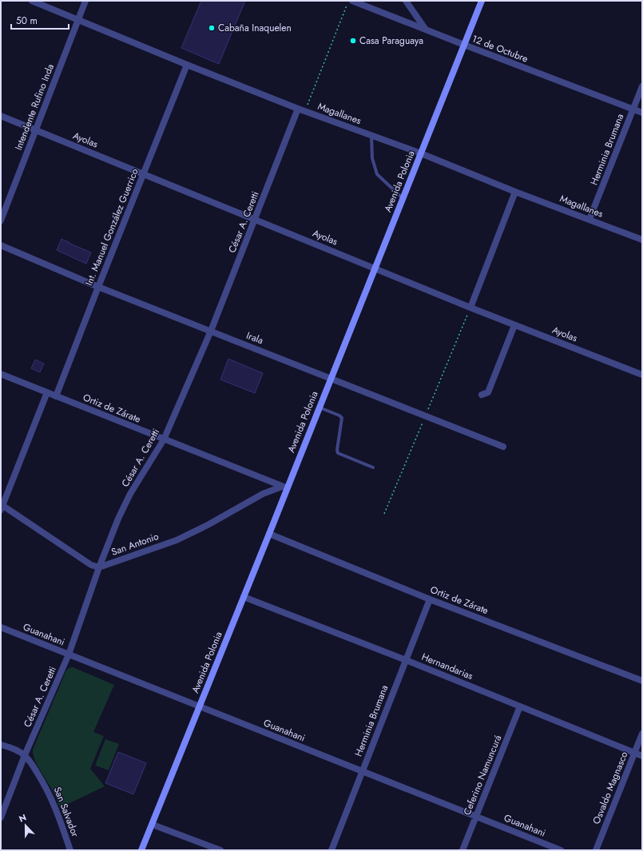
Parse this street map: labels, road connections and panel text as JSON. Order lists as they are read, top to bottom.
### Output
{
  "streets": {
    "main road": ["Avenida Polonia"],
    "street": [
      "12 de Octubre",
      "Intendente Rufino Inda",
      "Magallanes",
      "Ayolas",
      "Herminia Brumana",
      "César A. Ceretti",
      "Int. Manuel González Guerrico",
      "Irala",
      "Ortiz de Zárate",
      "San Antonio",
      "Guanahani",
      "Hernandarias",
      "Ceferino Namuncurá",
      "Osvaldo Magnasco",
      "San Salvador"
    ]
  },
  "crossings": [
    ["12 de Octubre", "Herminia Brumana"],
    ["12 de Octubre", "Avenida Polonia"],
    ["Intendente Rufino Inda", "Magallanes"],
    ["Intendente Rufino Inda", "Ayolas"],
    ["Magallanes", "Herminia Brumana"],
    ["Magallanes", "Avenida Polonia"],
    ["Magallanes", "César A. Ceretti"],
    ["Magallanes", "Int. Manuel González Guerrico"],
    ["Ayolas", "Avenida Polonia"],
    ["Ayolas", "César A. Ceretti"],
    ["Ayolas", "Int. Manuel González Guerrico"],
    ["Herminia Brumana", "Ortiz de Zárate"],
    ["Herminia Brumana", "Guanahani"],
    ["Herminia Brumana", "Hernandarias"],
    ["Avenida Polonia", "Irala"],
    ["Avenida Polonia", "Ortiz de Zárate"],
    ["Avenida Polonia", "San Antonio"],
    ["Avenida Polonia", "Guanahani"],
    ["Avenida Polonia", "Hernandarias"],
    ["César A. Ceretti", "Irala"],
    ["César A. Ceretti", "Ortiz de Zárate"],
    ["César A. Ceretti", "San Antonio"],
    ["César A. Ceretti", "Guanahani"],
    ["César A. Ceretti", "San Salvador"],
    ["Int. Manuel González Guerrico", "Irala"],
    ["Int. Manuel González Guerrico", "Ortiz de Zárate"],
    ["Ortiz de Zárate", "San Antonio"],
    ["Guanahani", "Ceferino Namuncurá"],
    ["Hernandarias", "Ceferino Namuncurá"],
    ["Hernandarias", "Osvaldo Magnasco"]
  ],
  "places": ["Cabaña Inaquelen", "Casa Paraguaya"],
  "scale_bar": "50 m",
  "north": "top"
}
